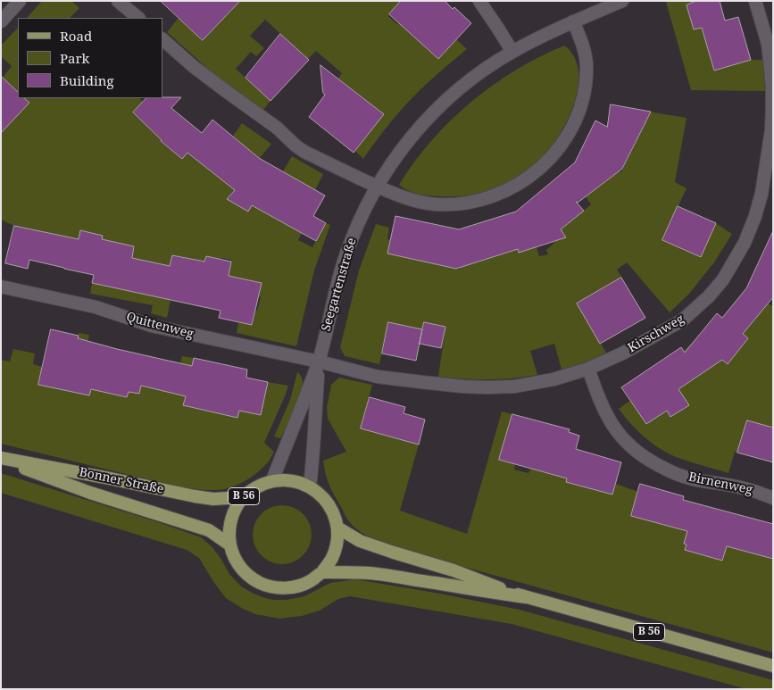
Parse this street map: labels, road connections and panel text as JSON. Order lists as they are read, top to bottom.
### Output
{
  "streets": {
    "main road": ["Bonner Straße", "B 56"],
    "street": [
      "Seegartenstraße",
      "Quittenweg",
      "Kirschweg",
      "Birnenweg"
    ]
  },
  "crossings": [
    ["Seegartenstraße", "Quittenweg"],
    ["Seegartenstraße", "Kirschweg"],
    ["Seegartenstraße", "Bonner Straße"],
    ["Seegartenstraße", "B 56"],
    ["Quittenweg", "Kirschweg"],
    ["Kirschweg", "Birnenweg"],
    ["Bonner Straße", "B 56"]
  ],
  "legend": ["Road", "Park", "Building"]
}
